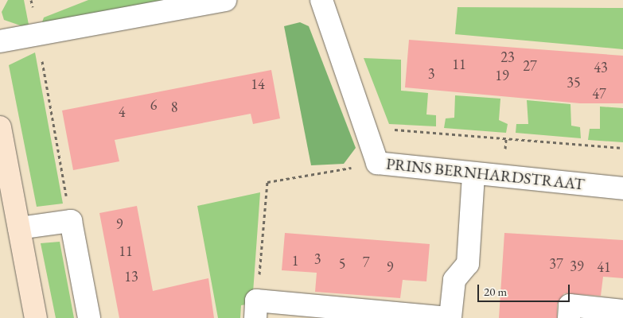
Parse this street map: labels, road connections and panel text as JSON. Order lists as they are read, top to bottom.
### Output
{
  "streets": {
    "street": ["PRINS BERNHARDSTRAAT"]
  },
  "house_numbers": [
    "23",
    "11",
    "27",
    "43",
    "3",
    "19",
    "35",
    "14",
    "47",
    "6",
    "8",
    "4",
    "9",
    "11",
    "3",
    "1",
    "7",
    "5",
    "37",
    "39",
    "9",
    "41",
    "13"
  ],
  "scale_bar": "20 m"
}
